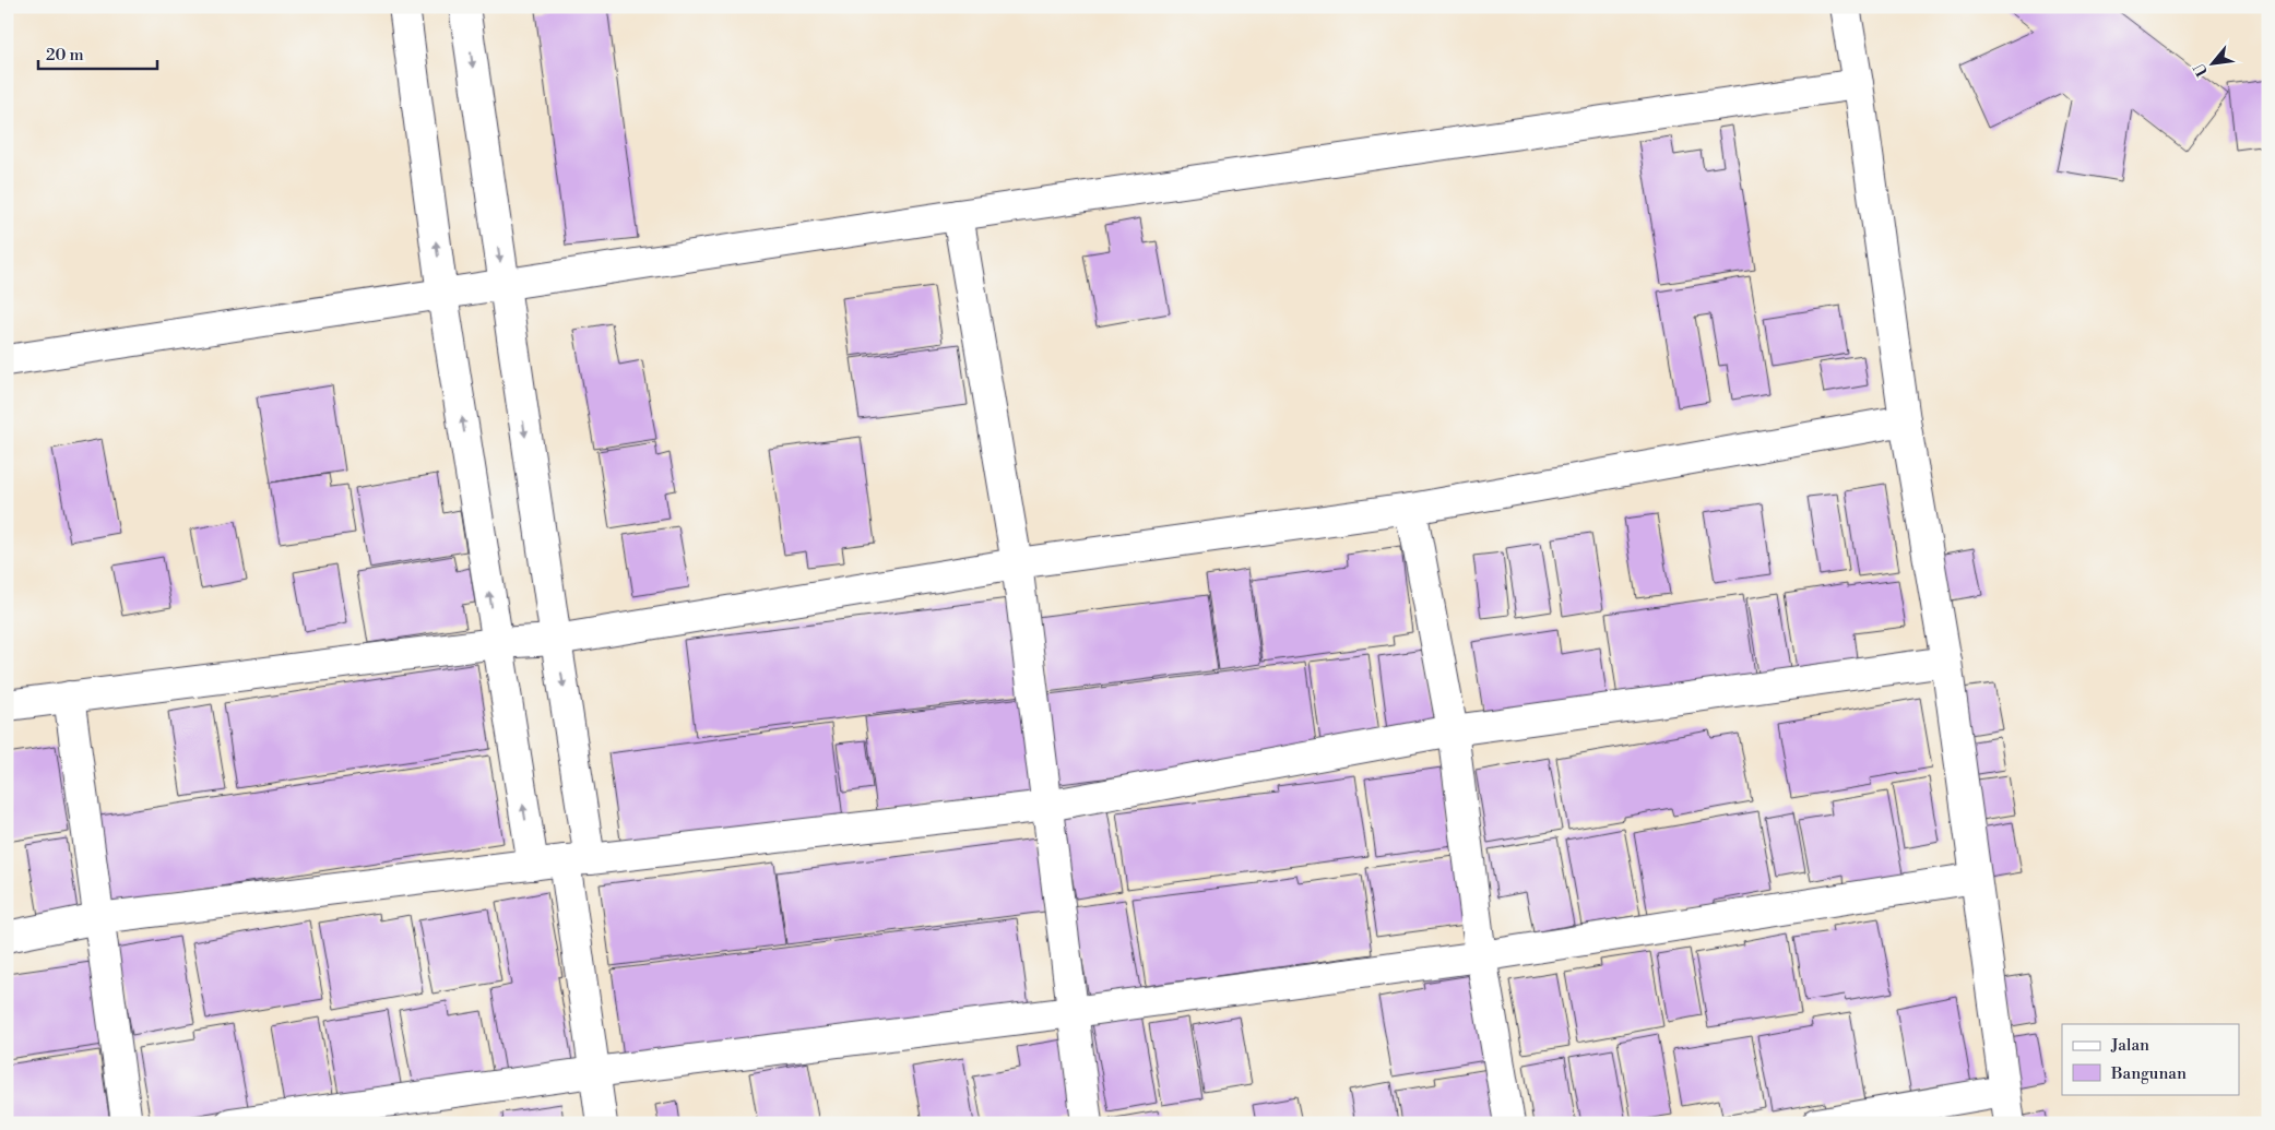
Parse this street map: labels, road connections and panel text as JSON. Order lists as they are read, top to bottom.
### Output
{
  "legend": ["Jalan", "Bangunan"],
  "scale_bar": "20 m",
  "north": "bottom left"
}
